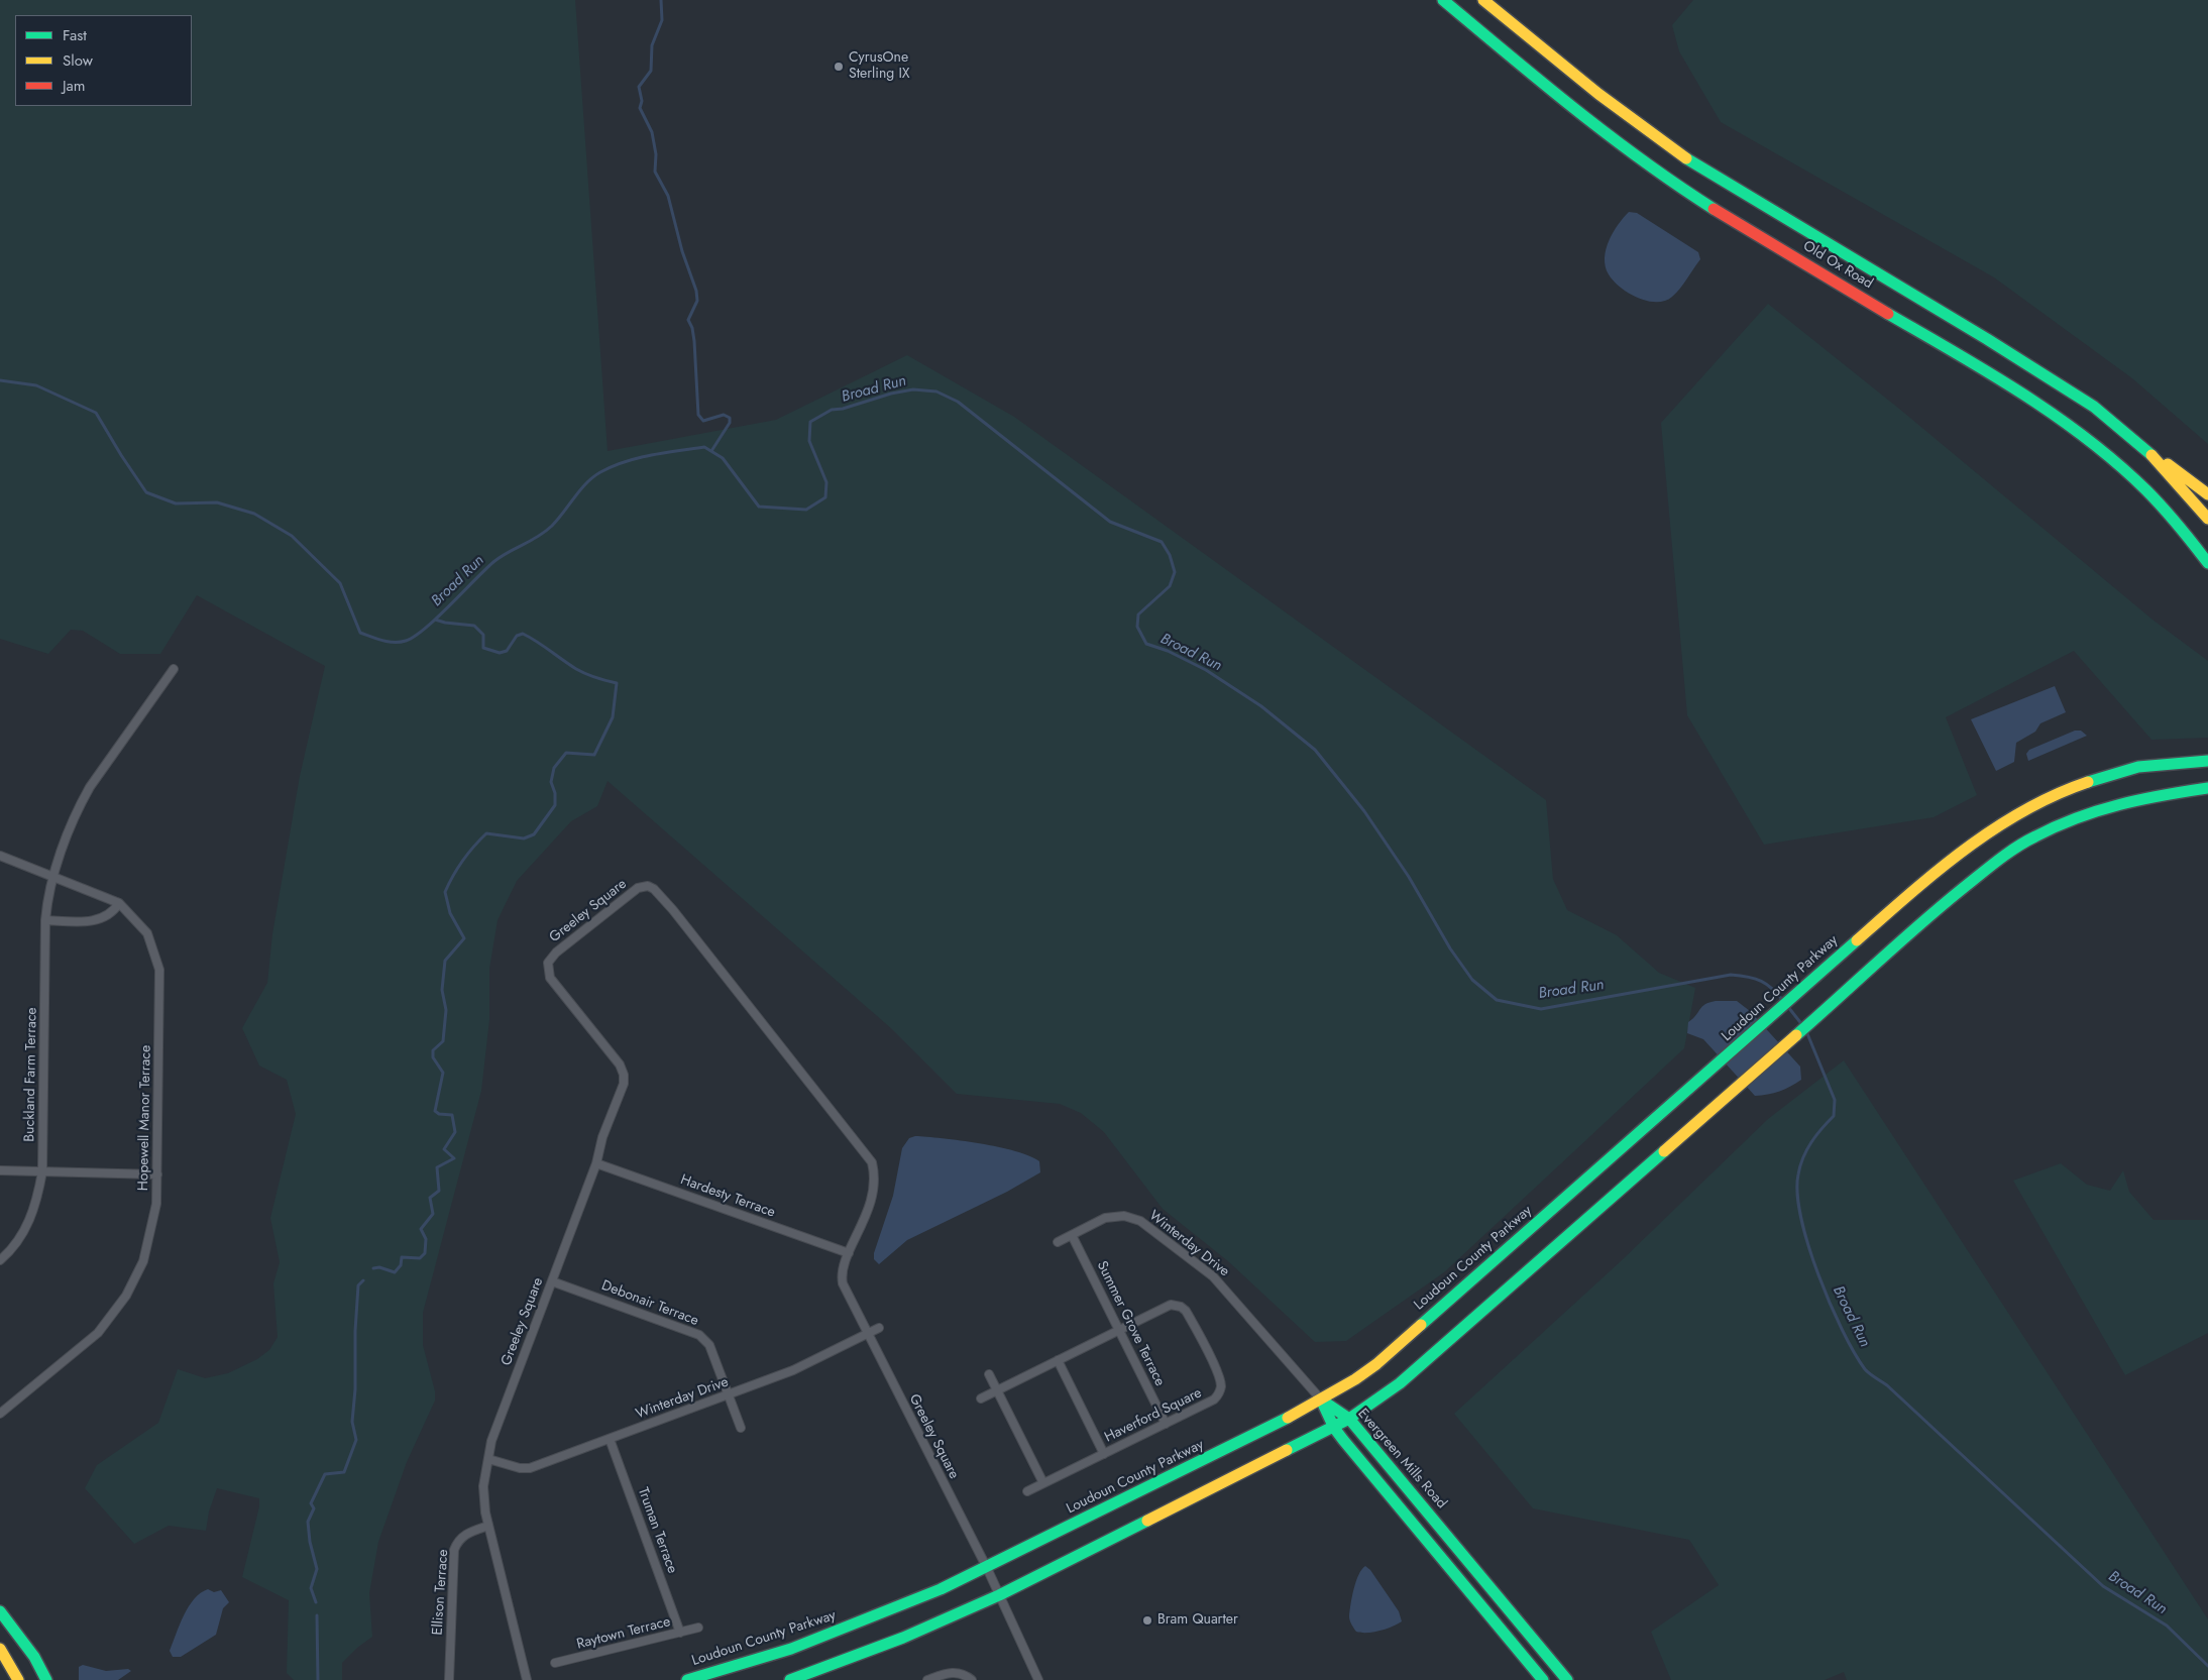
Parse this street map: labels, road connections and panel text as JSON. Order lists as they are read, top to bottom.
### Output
{
  "streets": {
    "main road": ["Old Ox Road", "Loudoun County Parkway", "Evergreen Mills Road"],
    "street": [
      "Greeley Square",
      "Buckland Farm Terrace",
      "Hopewell Manor Terrace",
      "Hardesty Terrace",
      "Winterday Drive",
      "Debonair Terrace",
      "Summer Grove Terrace",
      "Haverford Square",
      "Truman Terrace",
      "Ellison Terrace",
      "Raytown Terrace"
    ]
  },
  "crossings": [
    ["Greeley Square", "Loudoun County Parkway"],
    ["Greeley Square", "Hardesty Terrace"],
    ["Greeley Square", "Winterday Drive"],
    ["Greeley Square", "Debonair Terrace"],
    ["Greeley Square", "Ellison Terrace"],
    ["Loudoun County Parkway", "Winterday Drive"],
    ["Loudoun County Parkway", "Evergreen Mills Road"],
    ["Buckland Farm Terrace", "Hopewell Manor Terrace"],
    ["Winterday Drive", "Debonair Terrace"],
    ["Winterday Drive", "Summer Grove Terrace"],
    ["Winterday Drive", "Evergreen Mills Road"],
    ["Winterday Drive", "Truman Terrace"],
    ["Summer Grove Terrace", "Haverford Square"],
    ["Truman Terrace", "Raytown Terrace"]
  ],
  "water": ["Broad Run"],
  "places": ["CyrusOne Sterling IX", "Bram Quarter"],
  "legend": ["Fast", "Slow", "Jam"]
}
